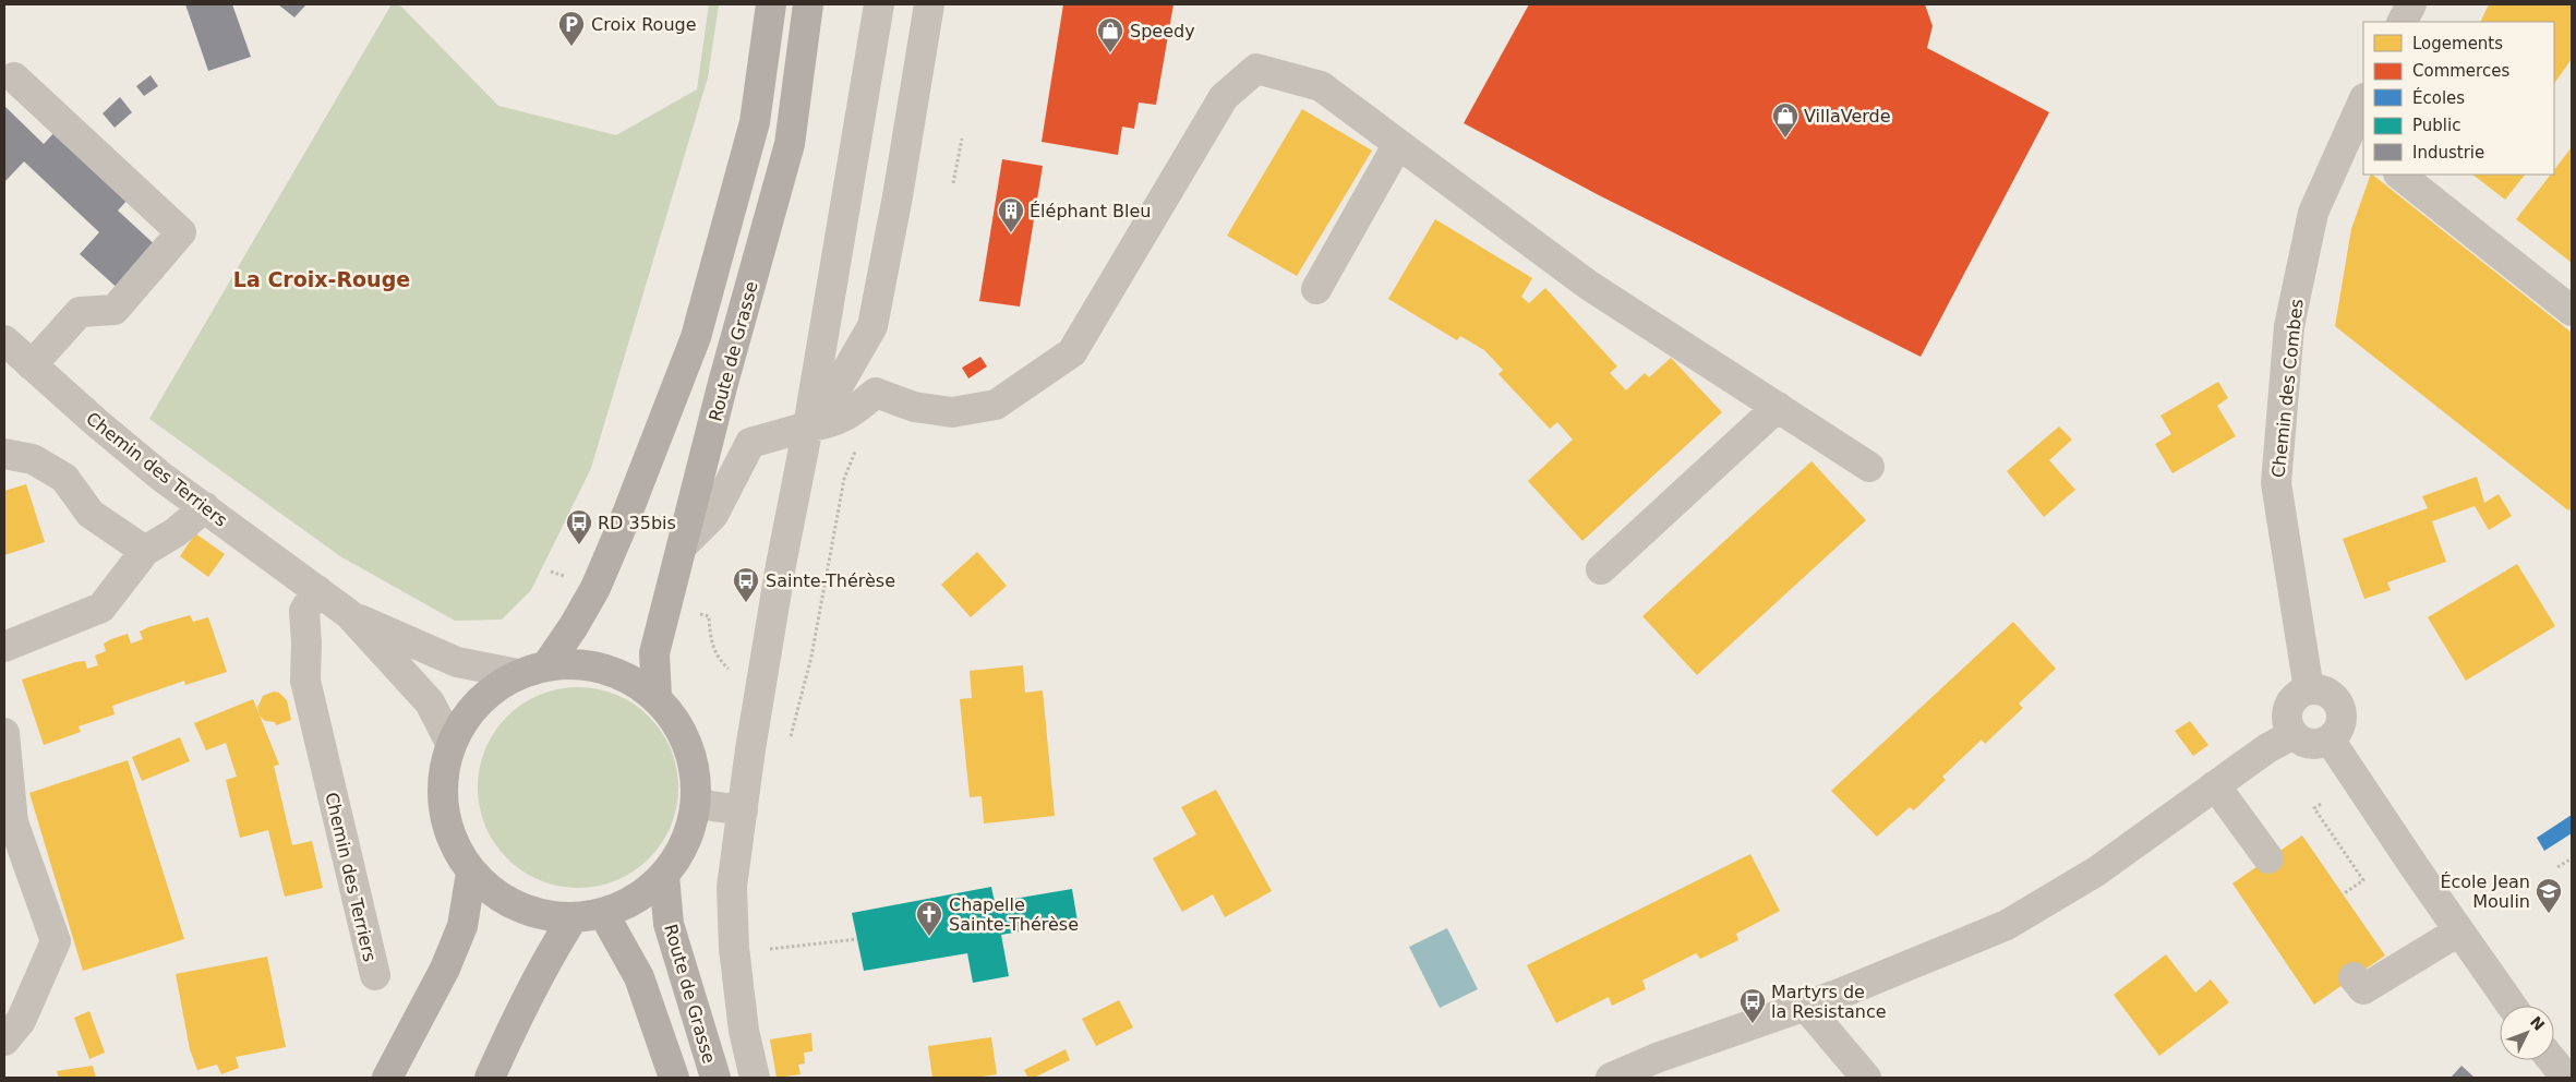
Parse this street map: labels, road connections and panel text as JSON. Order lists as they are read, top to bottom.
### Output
{
  "streets": {
    "main road": ["Route de Grasse"],
    "street": ["Chemin des Combes", "Chemin des Terriers"]
  },
  "districts": ["La Croix-Rouge"],
  "places": {
    "parking": ["Croix Rouge"],
    "shop": ["Speedy", "VillaVerde"],
    "building": ["Éléphant Bleu"],
    "bus stop": ["RD 35bis", "Sainte-Thérèse", "Martyrs de la Resistance"],
    "school or university": ["École Jean Moulin"],
    "church": ["Chapelle Sainte-Thérèse"]
  },
  "legend": [
    "Logements",
    "Commerces",
    "Écoles",
    "Public",
    "Industrie"
  ],
  "north": "top right"
}
